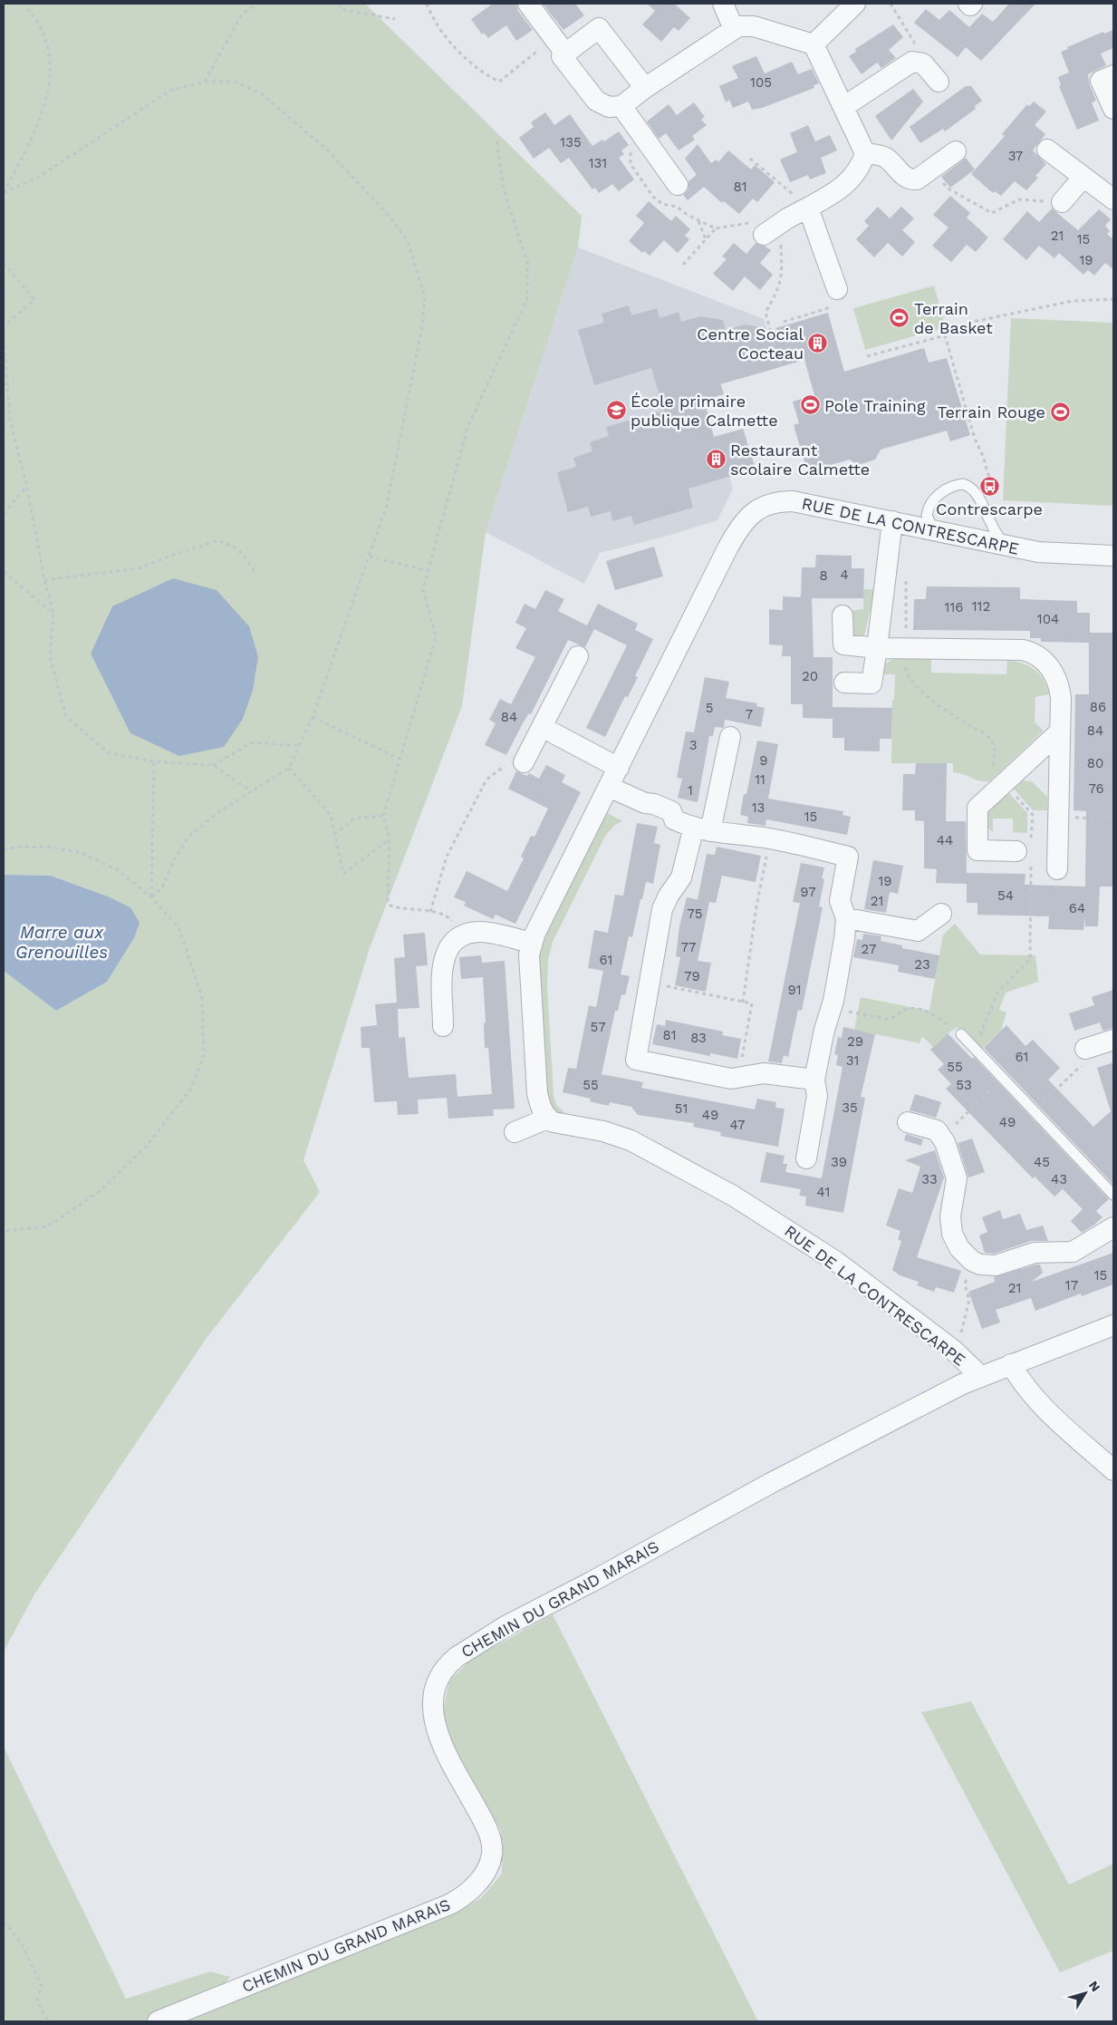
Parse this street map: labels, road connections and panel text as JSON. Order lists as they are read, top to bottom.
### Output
{
  "streets": {
    "street": ["RUE DE LA CONTRESCARPE", "CHEMIN DU GRAND MARAIS"]
  },
  "crossings": [
    ["RUE DE LA CONTRESCARPE", "CHEMIN DU GRAND MARAIS"]
  ],
  "water": ["Marre aux Grenouilles"],
  "places": {
    "sports": ["Terrain de Basket", "Pole Training", "Terrain Rouge"],
    "building": ["Centre Social Cocteau", "Restaurant scolaire Calmette"],
    "school or university": ["École primaire publique Calmette"],
    "bus stop": ["Contrescarpe"]
  },
  "house_numbers": [
    "105",
    "135",
    "37",
    "131",
    "81",
    "21",
    "15",
    "19",
    "4",
    "8",
    "112",
    "116",
    "104",
    "20",
    "86",
    "5",
    "7",
    "84",
    "84",
    "3",
    "9",
    "80",
    "11",
    "76",
    "1",
    "13",
    "15",
    "44",
    "19",
    "97",
    "54",
    "21",
    "64",
    "75",
    "77",
    "27",
    "61",
    "23",
    "79",
    "91",
    "57",
    "81",
    "83",
    "29",
    "61",
    "31",
    "55",
    "55",
    "53",
    "35",
    "51",
    "49",
    "49",
    "47",
    "39",
    "45",
    "33",
    "43",
    "41",
    "15",
    "17",
    "21"
  ],
  "north": "top right"
}
